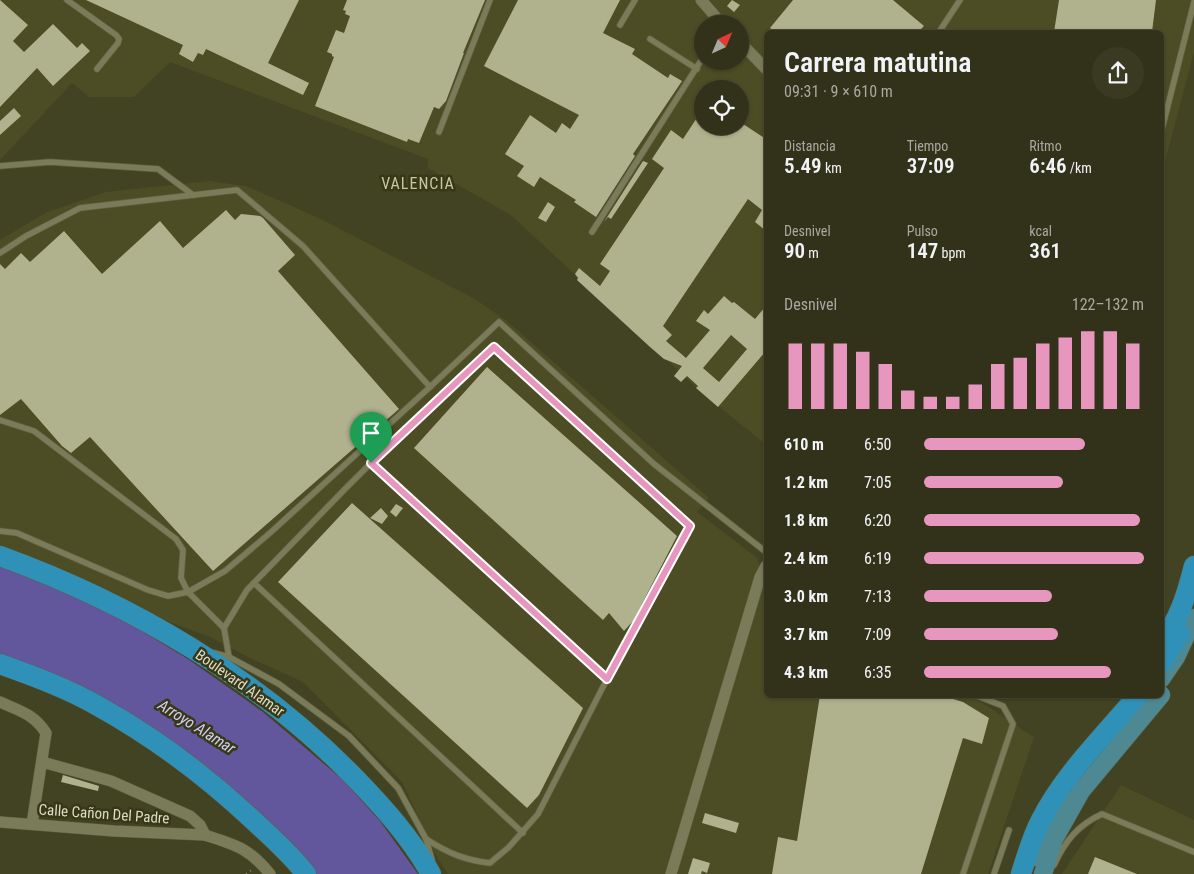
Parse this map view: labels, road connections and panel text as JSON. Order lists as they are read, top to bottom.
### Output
{
  "streets": {
    "highway": ["Boulevard Alamar"],
    "street": ["Calle Cañon Del Padre"]
  },
  "districts": ["VALENCIA"],
  "water": ["Arroyo Alamar"],
  "north": "top right",
  "page": {
    "heading": ["Carrera matutina", "09:31 · 9 × 610 m"],
    "stats": [
      ["Distancia", "5.49 km"],
      ["Tiempo", "37:09"],
      ["Ritmo", "6:46 /km"],
      ["Desnivel", "90 m"],
      ["Pulso", "147 bpm"],
      ["kcal", "361"]
    ],
    "chart": ["Desnivel", "122–132 m"],
    "list": [
      {
        "name": "610 m",
        "note": "6:50"
      },
      {
        "name": "1.2 km",
        "note": "7:05"
      },
      {
        "name": "1.8 km",
        "note": "6:20"
      },
      {
        "name": "2.4 km",
        "note": "6:19"
      },
      {
        "name": "3.0 km",
        "note": "7:13"
      },
      {
        "name": "3.7 km",
        "note": "7:09"
      },
      {
        "name": "4.3 km",
        "note": "6:35"
      }
    ]
  }
}
